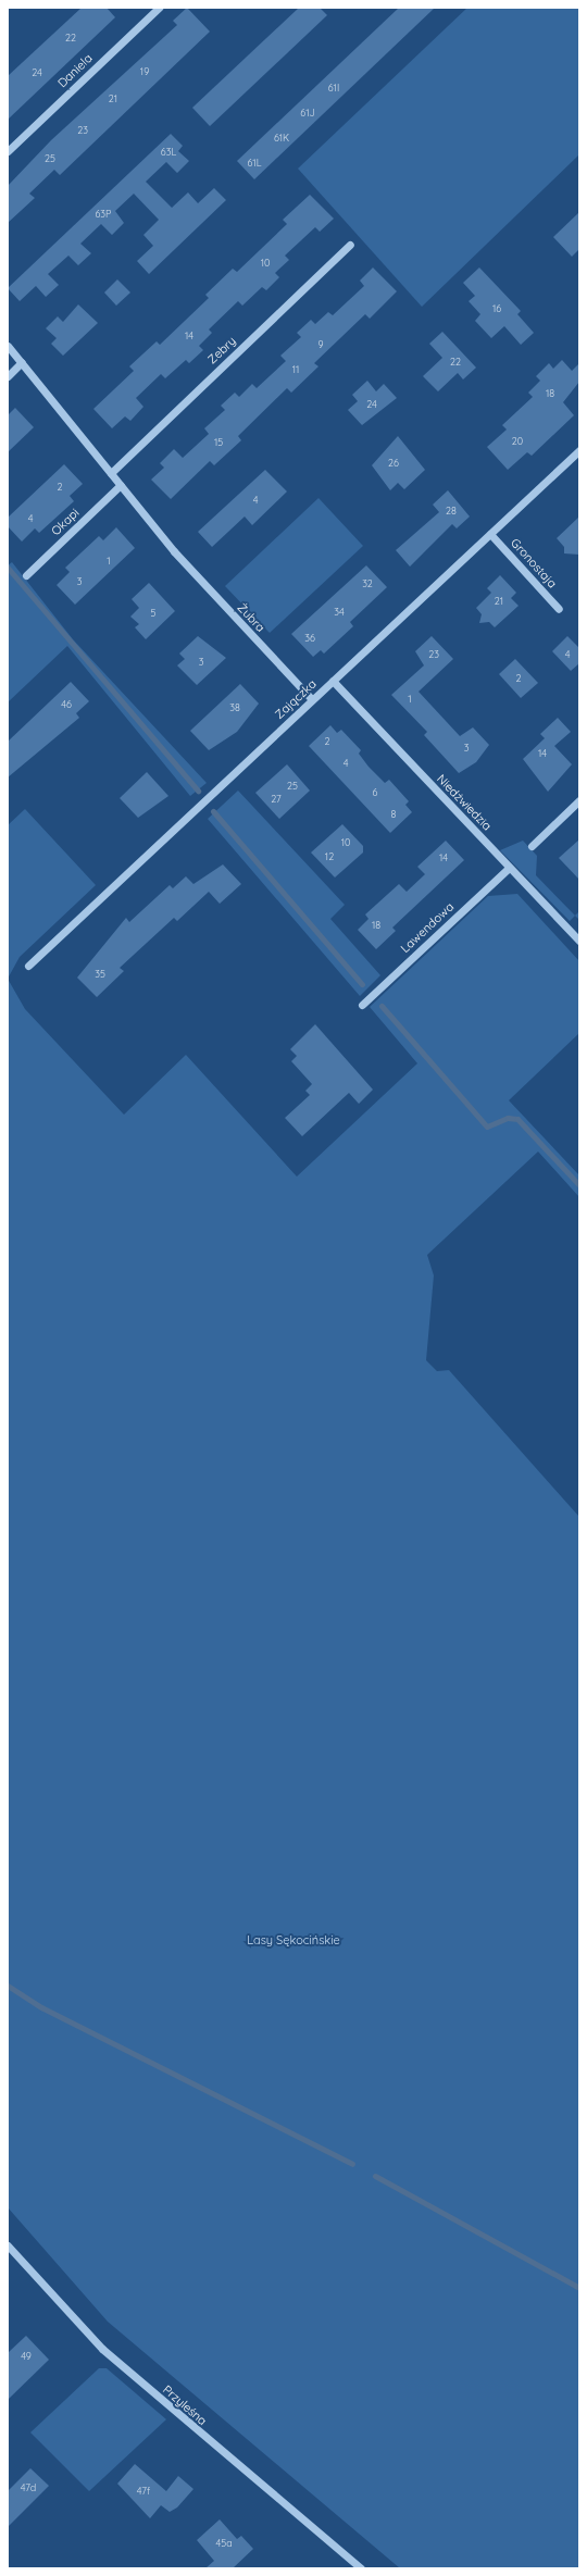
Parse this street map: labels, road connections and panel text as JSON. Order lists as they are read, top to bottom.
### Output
{
  "streets": {
    "street": [
      "Daniela",
      "Zebry",
      "Okapi",
      "Gronostaja",
      "Żubra",
      "Zajączka",
      "Niedźwiedzia",
      "Lawendowa",
      "Przyleśna"
    ]
  },
  "crossings": [
    ["Okapi", "Żubra"],
    ["Gronostaja", "Zajączka"],
    ["Żubra", "Zajączka"],
    ["Zajączka", "Niedźwiedzia"],
    ["Niedźwiedzia", "Lawendowa"]
  ],
  "parks": ["Lasy Sękocińskie"],
  "house_numbers": [
    "22",
    "19",
    "24",
    "61I",
    "21",
    "61J",
    "23",
    "61K",
    "63L",
    "25",
    "61L",
    "63P",
    "10",
    "16",
    "14",
    "9",
    "22",
    "11",
    "18",
    "24",
    "20",
    "15",
    "26",
    "2",
    "4",
    "28",
    "4",
    "1",
    "3",
    "32",
    "21",
    "34",
    "5",
    "36",
    "23",
    "4",
    "3",
    "2",
    "1",
    "46",
    "38",
    "2",
    "3",
    "14",
    "4",
    "25",
    "6",
    "27",
    "8",
    "10",
    "12",
    "14",
    "18",
    "35",
    "49",
    "47d",
    "47f",
    "45a"
  ]
}
